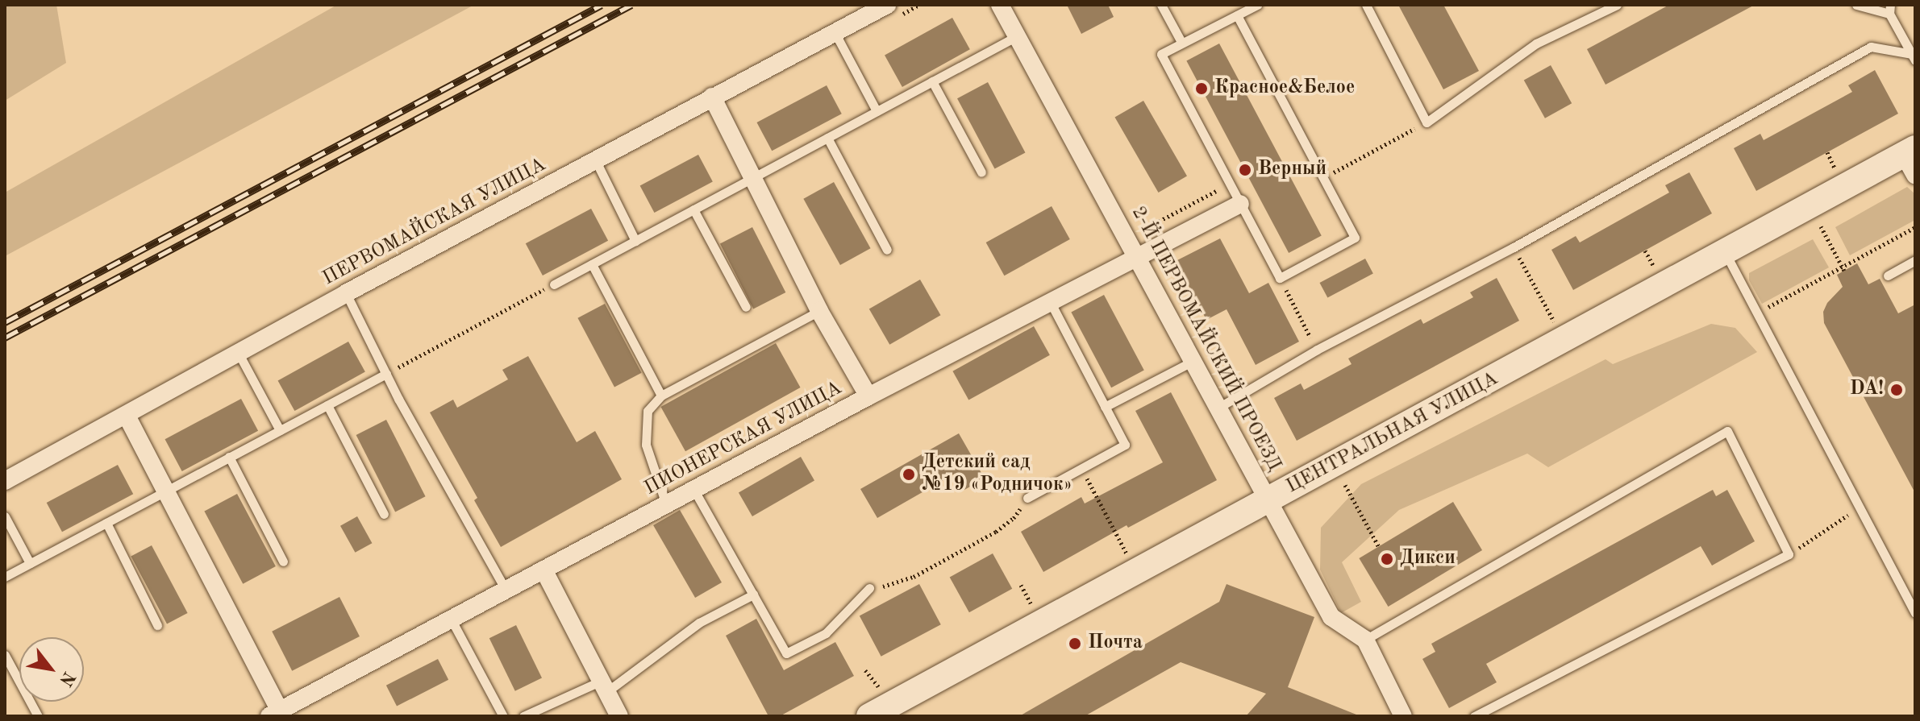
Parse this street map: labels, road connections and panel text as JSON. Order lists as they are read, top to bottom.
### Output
{
  "streets": {
    "main road": ["ЦЕНТРАЛЬНАЯ УЛИЦА"],
    "street": ["ПЕРВОМАЙСКАЯ УЛИЦА", "2-Й ПЕРВОМАЙСКИЙ ПРОЕЗД", "ПИОНЕРСКАЯ УЛИЦА"]
  },
  "crossings": [
    ["2-Й ПЕРВОМАЙСКИЙ ПРОЕЗД", "ЦЕНТРАЛЬНАЯ УЛИЦА"],
    ["2-Й ПЕРВОМАЙСКИЙ ПРОЕЗД", "ПИОНЕРСКАЯ УЛИЦА"]
  ],
  "places": [
    "Красное&Белое",
    "Верный",
    "DA!",
    "Детский сад №19 «Родничок»",
    "Дикси",
    "Почта"
  ],
  "north": "bottom right"
}
